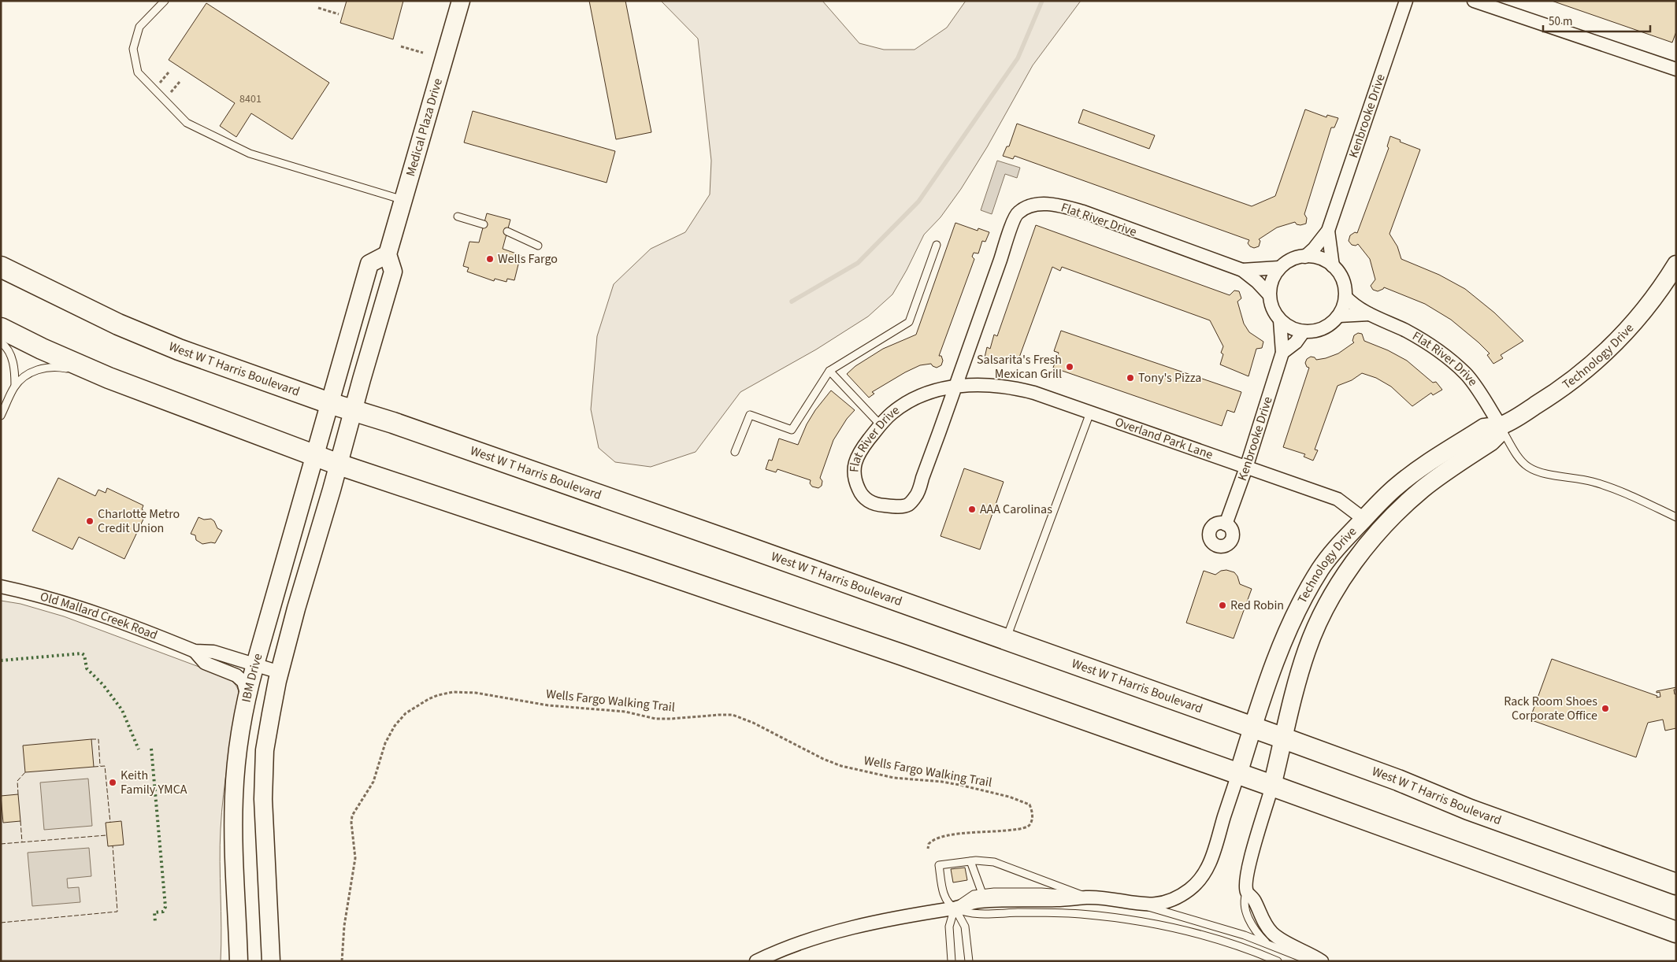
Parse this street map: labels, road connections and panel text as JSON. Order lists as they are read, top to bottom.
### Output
{
  "streets": {
    "main road": ["West W T Harris Boulevard"],
    "street": [
      "Kenbrooke Drive",
      "Medical Plaza Drive",
      "Flat River Drive",
      "Technology Drive",
      "Overland Park Lane",
      "Old Mallard Creek Road",
      "IBM Drive"
    ],
    "path": ["Wells Fargo Walking Trail"]
  },
  "crossings": [
    ["Kenbrooke Drive", "Flat River Drive"],
    ["Kenbrooke Drive", "Overland Park Lane"],
    ["Flat River Drive", "Technology Drive"],
    ["Flat River Drive", "Overland Park Lane"],
    ["Technology Drive", "West W T Harris Boulevard"],
    ["Technology Drive", "Overland Park Lane"],
    ["West W T Harris Boulevard", "IBM Drive"],
    ["Old Mallard Creek Road", "IBM Drive"]
  ],
  "places": [
    "Wells Fargo",
    "Salsarita's Fresh Mexican Grill",
    "Tony's Pizza",
    "AAA Carolinas",
    "Charlotte Metro Credit Union",
    "Red Robin",
    "Rack Room Shoes Corporate Office",
    "Keith Family YMCA"
  ],
  "house_numbers": ["8401"],
  "scale_bar": "50 m"
}
